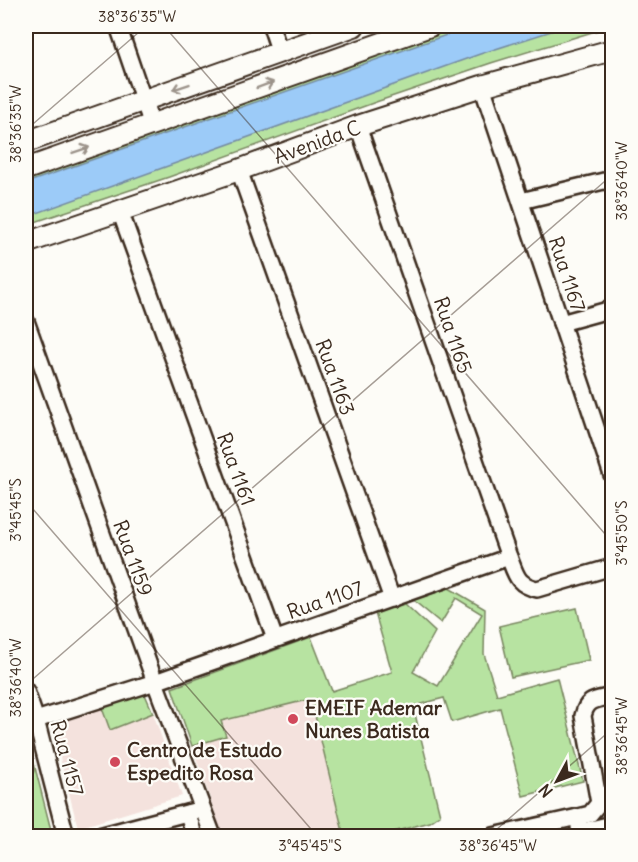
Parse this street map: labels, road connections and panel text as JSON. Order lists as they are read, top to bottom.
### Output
{
  "streets": {
    "street": [
      "Avenida C",
      "Rua 1167",
      "Rua 1165",
      "Rua 1163",
      "Rua 1161",
      "Rua 1159",
      "Rua 1107",
      "Rua 1157"
    ]
  },
  "crossings": [
    ["Avenida C", "Rua 1167"],
    ["Avenida C", "Rua 1165"],
    ["Avenida C", "Rua 1163"],
    ["Avenida C", "Rua 1161"],
    ["Rua 1165", "Rua 1107"],
    ["Rua 1163", "Rua 1107"],
    ["Rua 1161", "Rua 1107"],
    ["Rua 1159", "Rua 1107"],
    ["Rua 1107", "Rua 1157"]
  ],
  "places": ["EMEIF Ademar Nunes Batista", "Centro de Estudo Espedito Rosa"],
  "north": "bottom left",
  "coordinates": [
    "38°36'35\"W",
    "38°36'40\"W",
    "3°45'45\"S",
    "3°45'50\"S",
    "38°36'45\"W"
  ]
}
